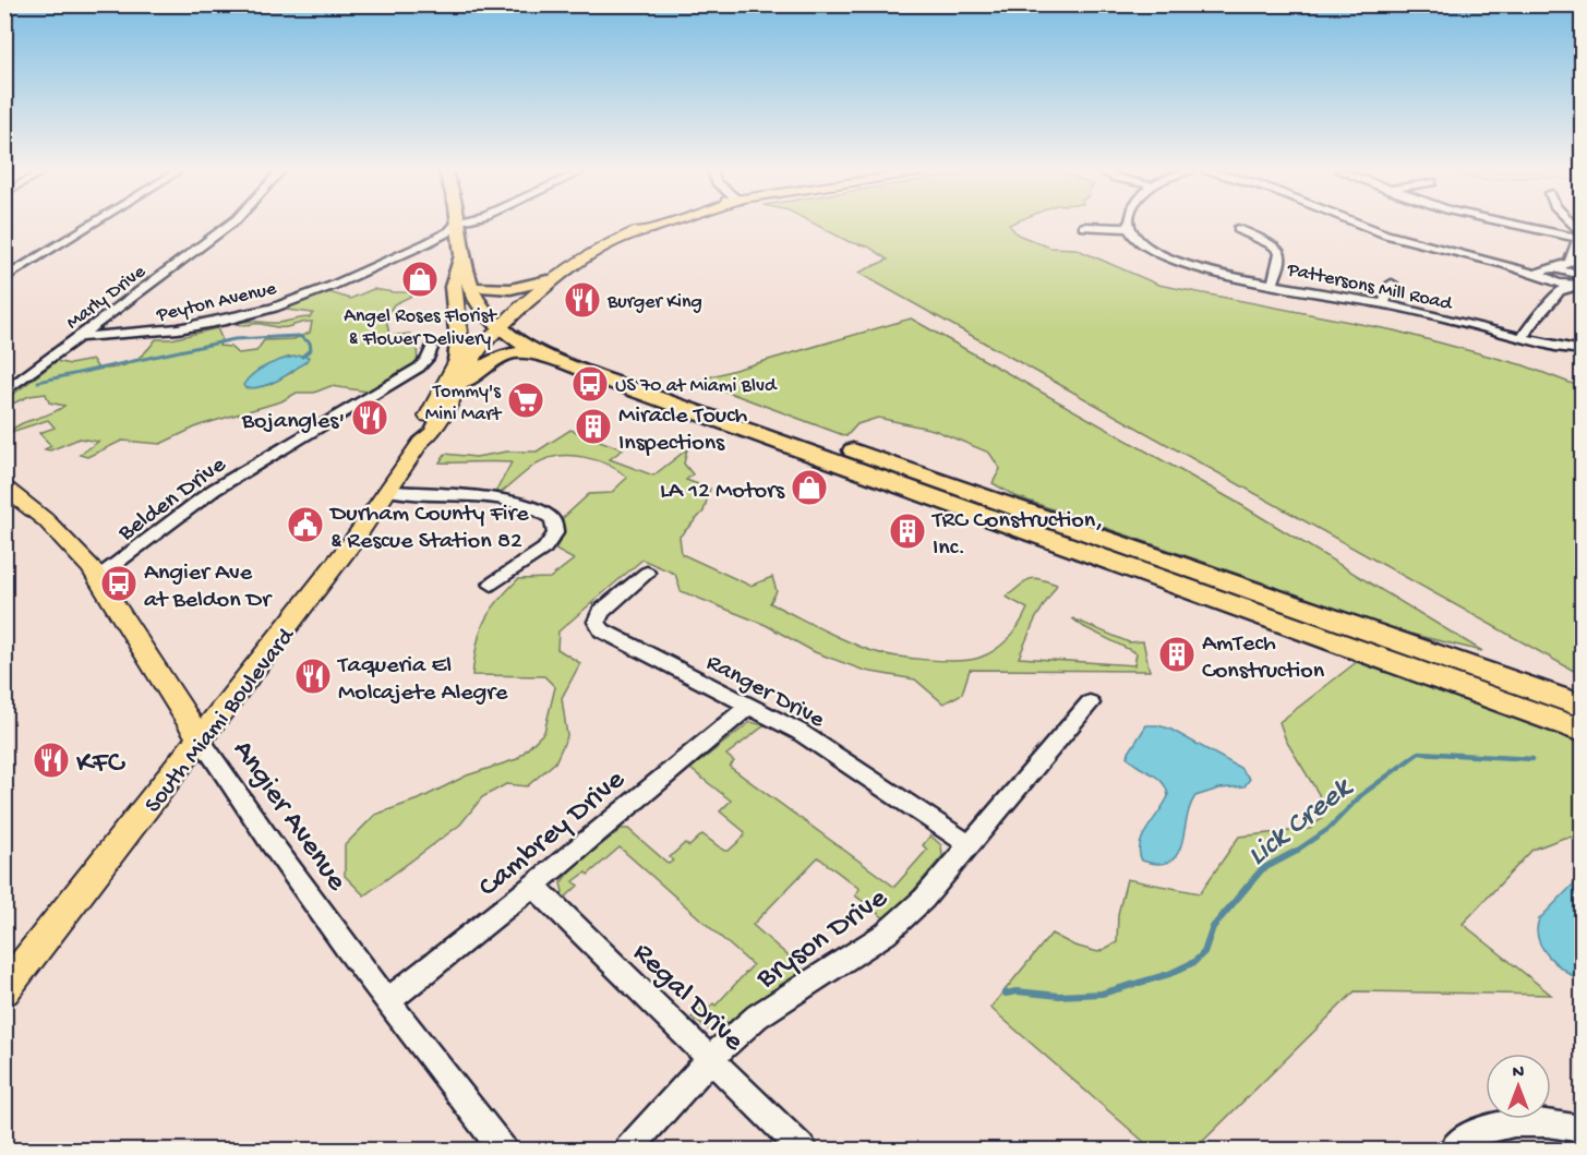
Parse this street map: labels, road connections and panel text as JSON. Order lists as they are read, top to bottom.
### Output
{
  "streets": {
    "main road": ["South Miami Boulevard", "Angier Avenue"],
    "street": [
      "Pattersons Mill Road",
      "Marly Drive",
      "Peyton Avenue",
      "Belden Drive",
      "Ranger Drive",
      "Cambrey Drive",
      "Bryson Drive",
      "Regal Drive"
    ]
  },
  "crossings": [
    ["Marly Drive", "Peyton Avenue"],
    ["Belden Drive", "Angier Avenue"],
    ["Ranger Drive", "Cambrey Drive"],
    ["Ranger Drive", "Bryson Drive"],
    ["South Miami Boulevard", "Angier Avenue"],
    ["Angier Avenue", "Cambrey Drive"],
    ["Cambrey Drive", "Regal Drive"],
    ["Bryson Drive", "Regal Drive"]
  ],
  "water": ["Lick Creek"],
  "places": {
    "shop": ["Angel Roses Florist & Flower Delivery", "LA 12 Motors"],
    "restaurant": [
      "Burger King",
      "Bojangles'",
      "Taqueria El Molcajete Alegre",
      "KFC"
    ],
    "bus stop": ["US 70 at Miami Blvd", "Angier Ave at Beldon Dr"],
    "supermarket": ["Tommy's Mini Mart"],
    "building": ["Miracle Touch Inspections", "TRC Construction, Inc.", "AmTech Construction"],
    "public building": ["Durham County Fire & Rescue Station 82"]
  },
  "north": "top"
}
